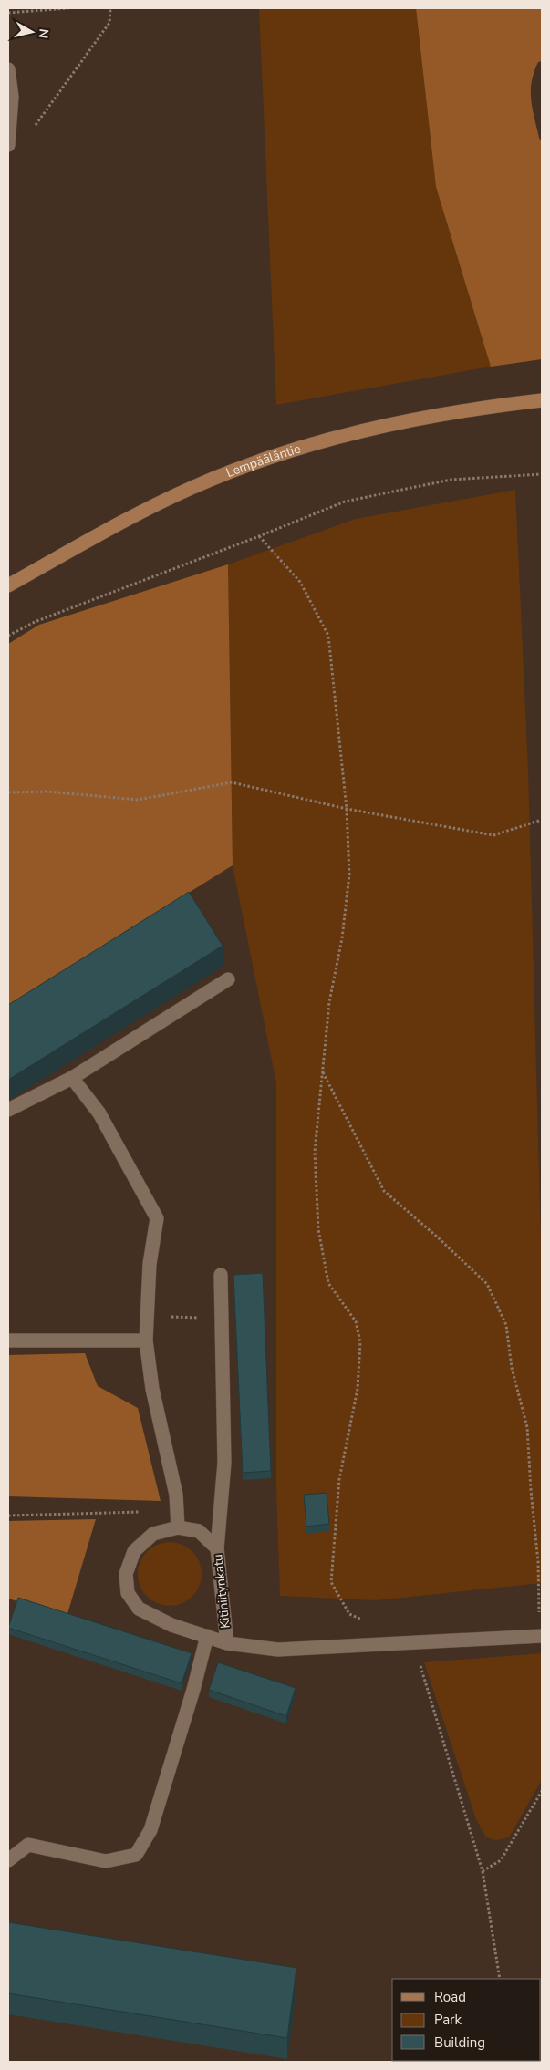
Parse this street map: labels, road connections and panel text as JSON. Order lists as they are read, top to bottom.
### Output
{
  "streets": {
    "main road": ["Lempääläntie"],
    "street": ["Kitiniitynkatu"]
  },
  "legend": ["Road", "Park", "Building"],
  "north": "right"
}
